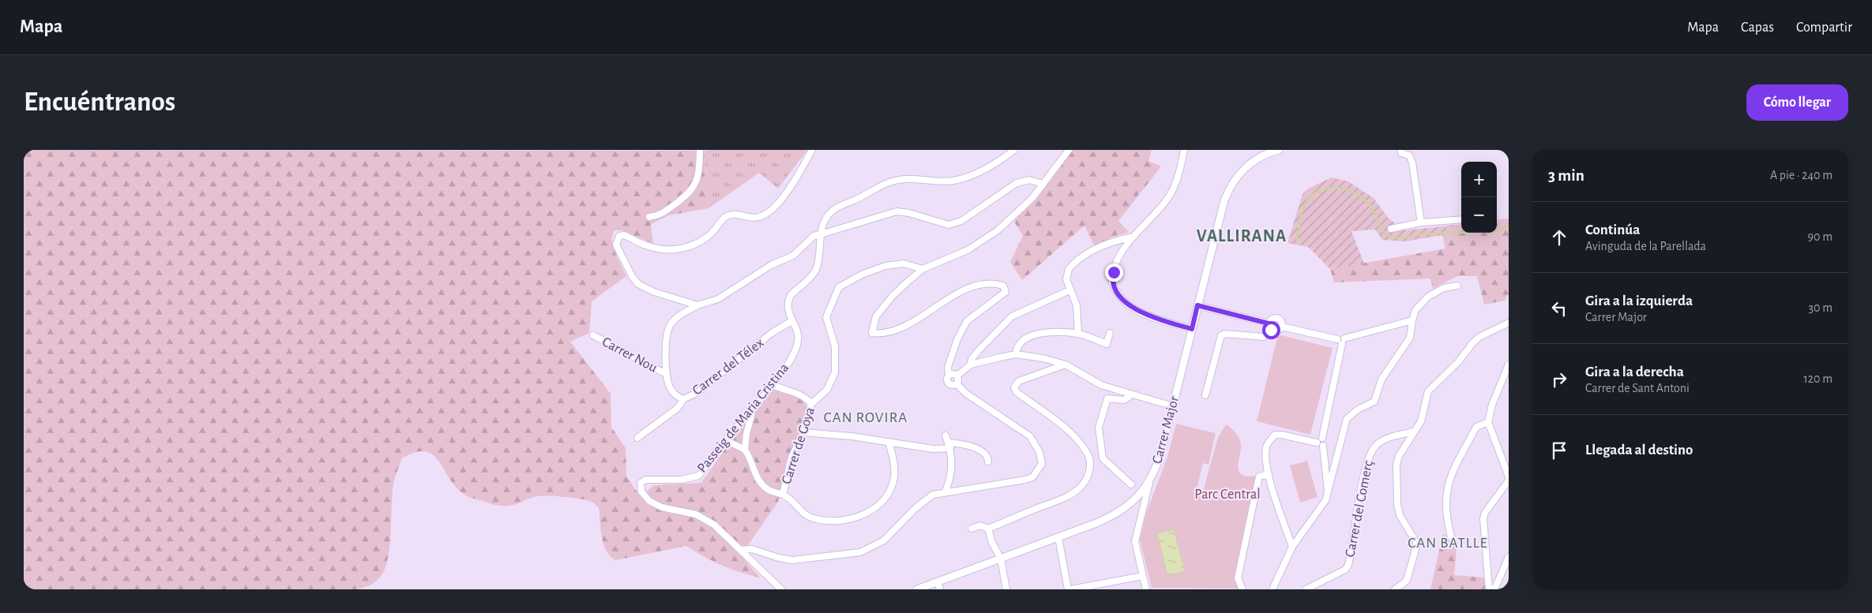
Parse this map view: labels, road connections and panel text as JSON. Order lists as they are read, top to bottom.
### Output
{
  "streets": {
    "street": [
      "Carrer Nou",
      "Carrer del Télex",
      "Passeig de Maria Cristina",
      "Carrer Major",
      "Carrer de Goya",
      "Carrer del Comerç"
    ]
  },
  "crossings": [
    ["Carrer Nou", "Carrer del Télex"],
    ["Carrer del Télex", "Passeig de Maria Cristina"]
  ],
  "districts": ["VALLIRANA", "CAN ROVIRA", "CAN BATLLE"],
  "parks": ["Parc Central"],
  "page": {
    "header": "Mapa",
    "nav": ["Mapa", "Capas", "Compartir"],
    "buttons": "Cómo llegar",
    "title": "Encuéntranos",
    "heading": ["3 min", "A pie · 240 m"],
    "map_buttons": ["+", "−"],
    "list": [
      ["Continúa", "Avinguda de la Parellada", "90 m"],
      ["Gira a la izquierda", "Carrer Major", "30 m"],
      ["Gira a la derecha", "Carrer de Sant Antoni", "120 m"],
      "Llegada al destino"
    ]
  }
}
